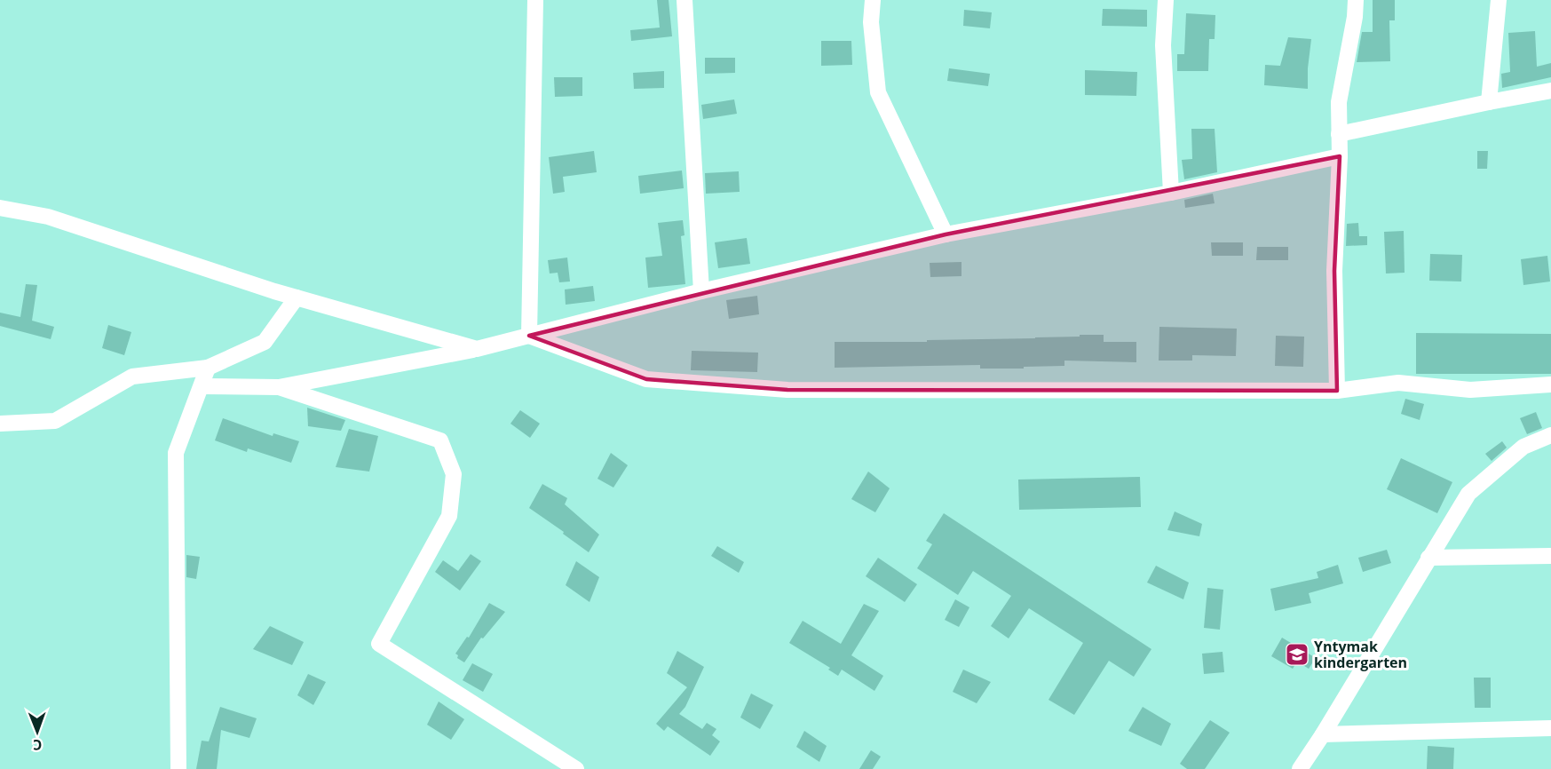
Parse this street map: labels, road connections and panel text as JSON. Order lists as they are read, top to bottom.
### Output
{
  "places": {
    "school or university": ["Yntymak kindergarten"]
  },
  "north": "bottom"
}
